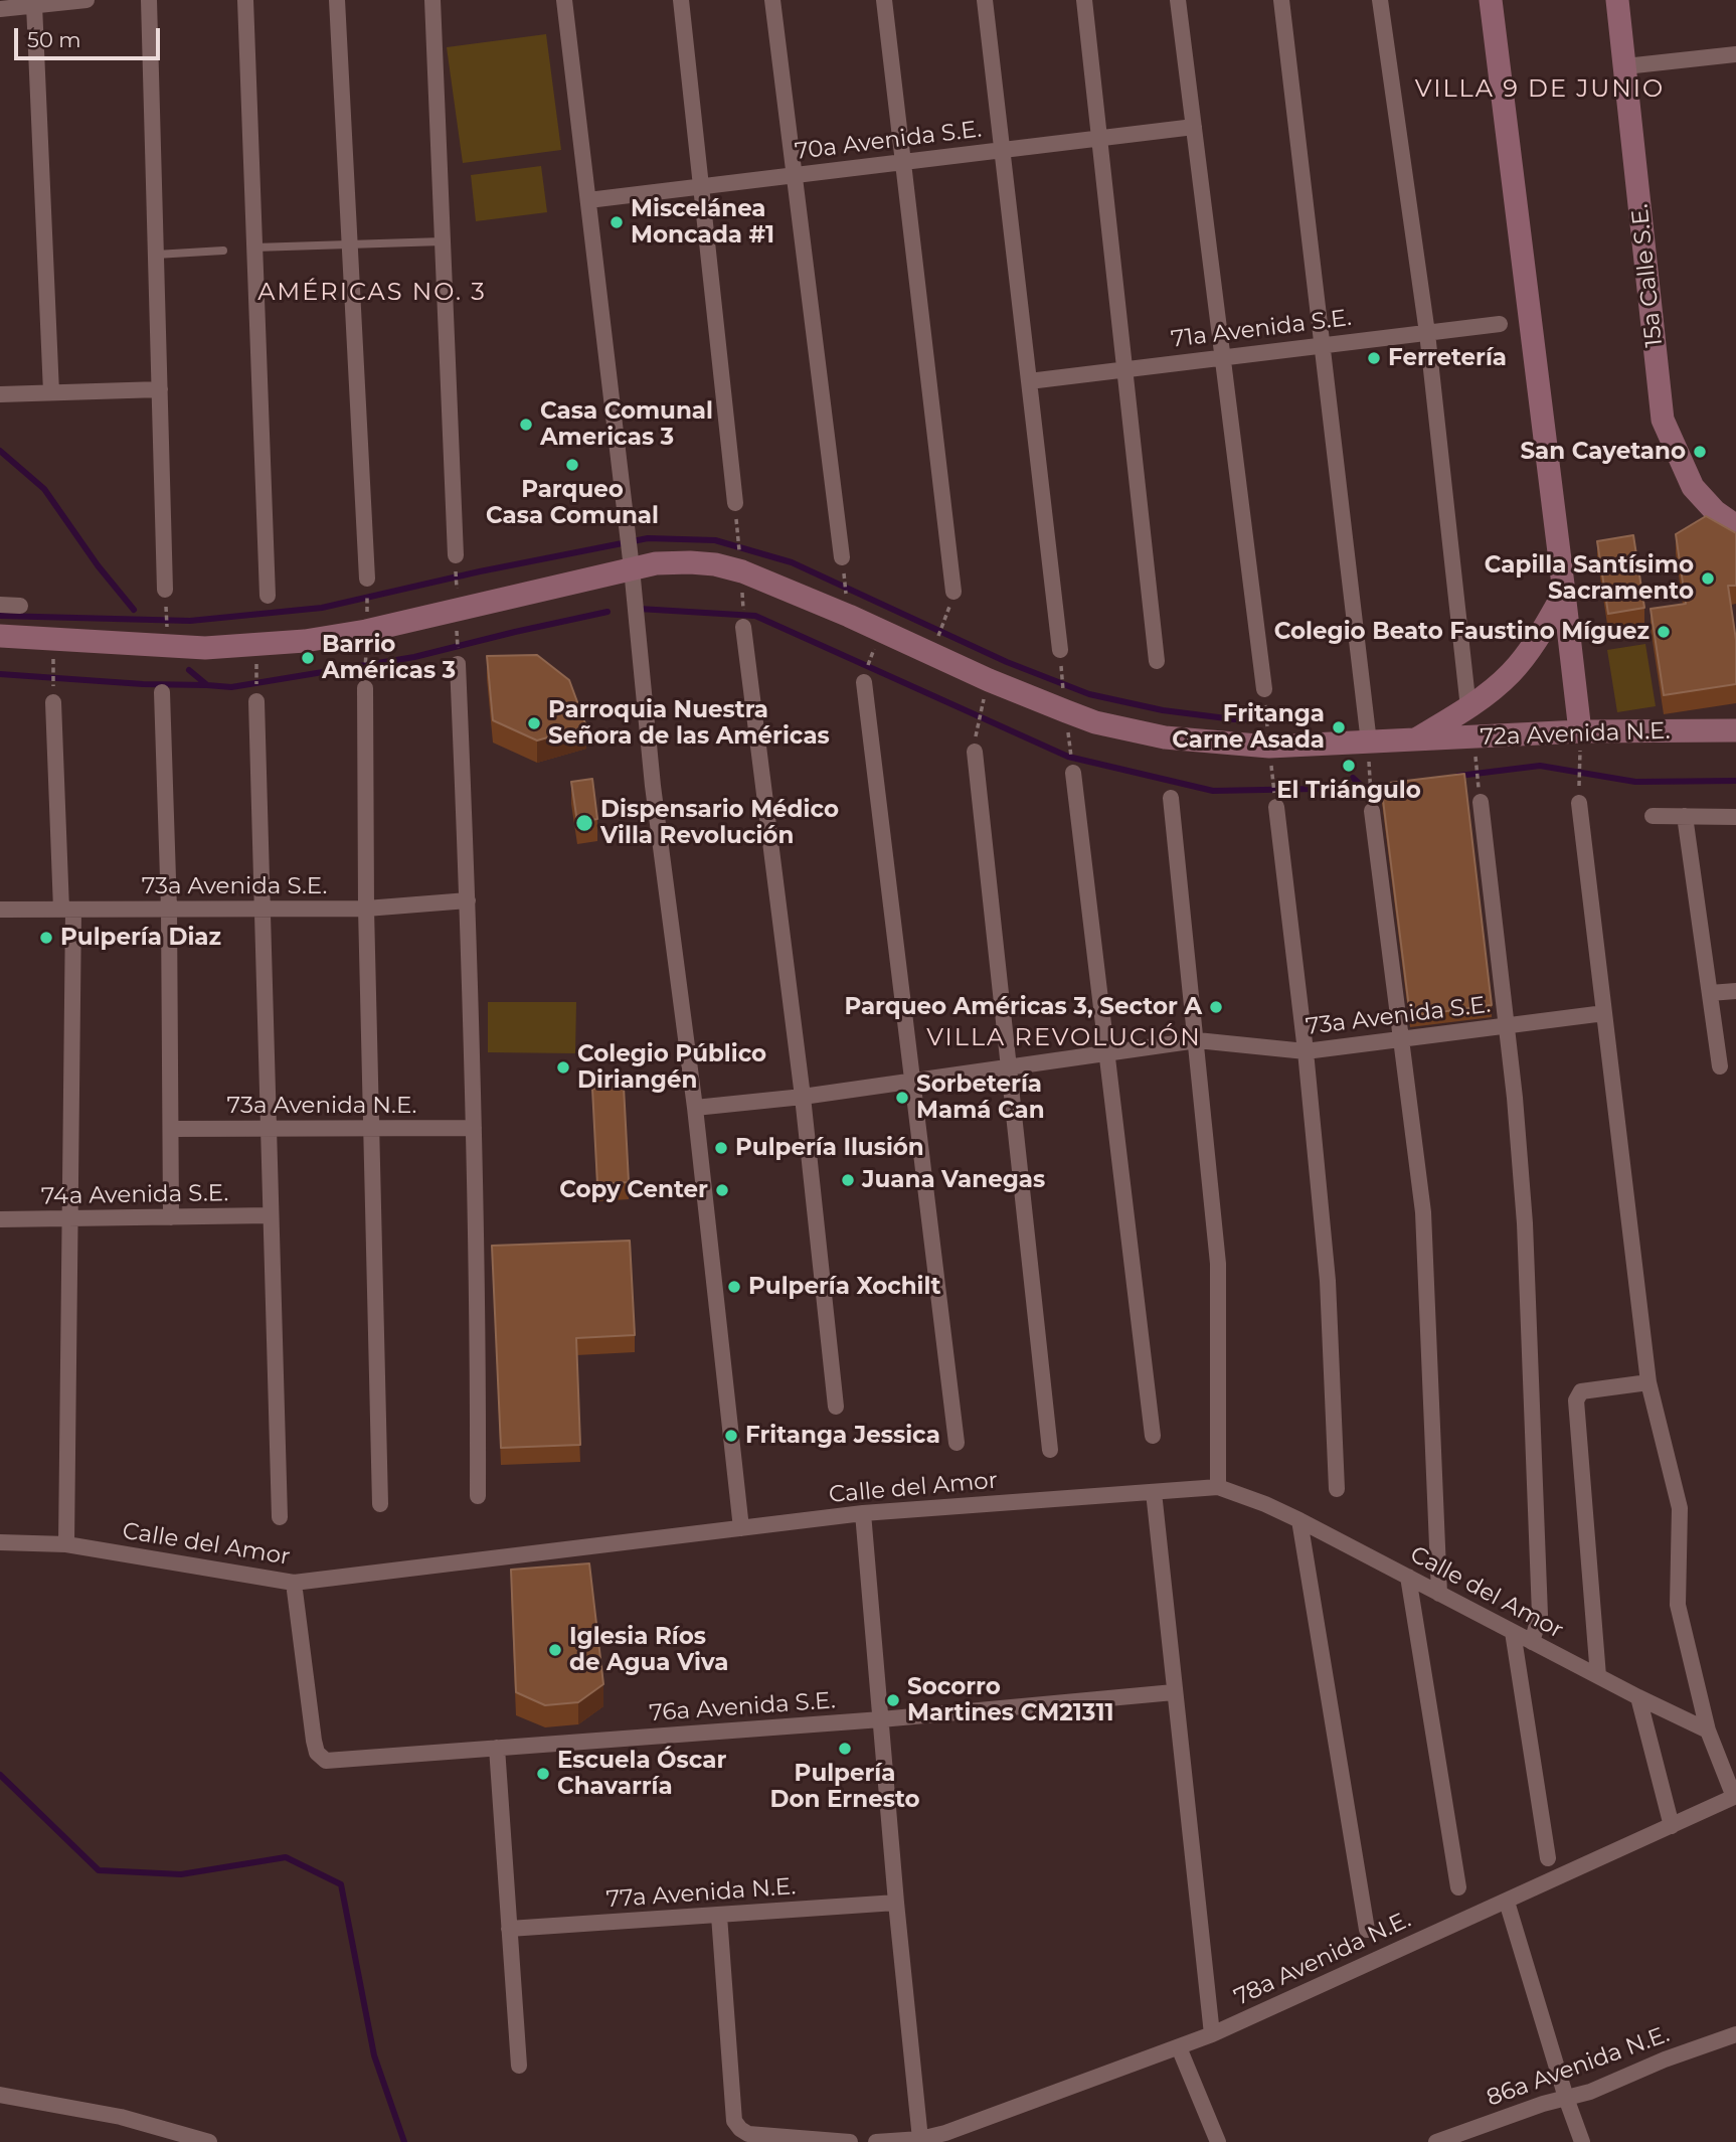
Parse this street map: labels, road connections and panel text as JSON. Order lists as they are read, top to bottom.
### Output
{
  "streets": {
    "street": [
      "70a Avenida S.E.",
      "15a Calle S.E.",
      "71a Avenida S.E.",
      "72a Avenida N.E.",
      "73a Avenida S.E.",
      "73a Avenida N.E.",
      "74a Avenida S.E.",
      "Calle del Amor",
      "76a Avenida S.E.",
      "77a Avenida N.E.",
      "78a Avenida N.E.",
      "86a Avenida N.E."
    ]
  },
  "crossings": [
    ["Calle del Amor", "76a Avenida S.E."]
  ],
  "districts": ["VILLA 9 DE JUNIO", "AMÉRICAS NO. 3", "VILLA REVOLUCIÓN"],
  "places": [
    "Miscelánea Moncada #1",
    "Ferretería",
    "Casa Comunal Americas 3",
    "San Cayetano",
    "Parqueo Casa Comunal",
    "Capilla Santísimo Sacramento",
    "Colegio Beato Faustino Míguez",
    "Barrio Américas 3",
    "Parroquia Nuestra Señora de las Américas",
    "Fritanga Carne Asada",
    "El Triángulo",
    "Dispensario Médico Villa Revolución",
    "Pulpería Diaz",
    "Parqueo Américas 3, Sector A",
    "Colegio Público Diriangén",
    "Sorbetería Mamá Can",
    "Pulpería Ilusión",
    "Juana Vanegas",
    "Copy Center",
    "Pulpería Xochilt",
    "Fritanga Jessica",
    "Iglesia Ríos de Agua Viva",
    "Socorro Martines CM21311",
    "Pulpería Don Ernesto",
    "Escuela Óscar Chavarría"
  ],
  "scale_bar": "50 m"
}
